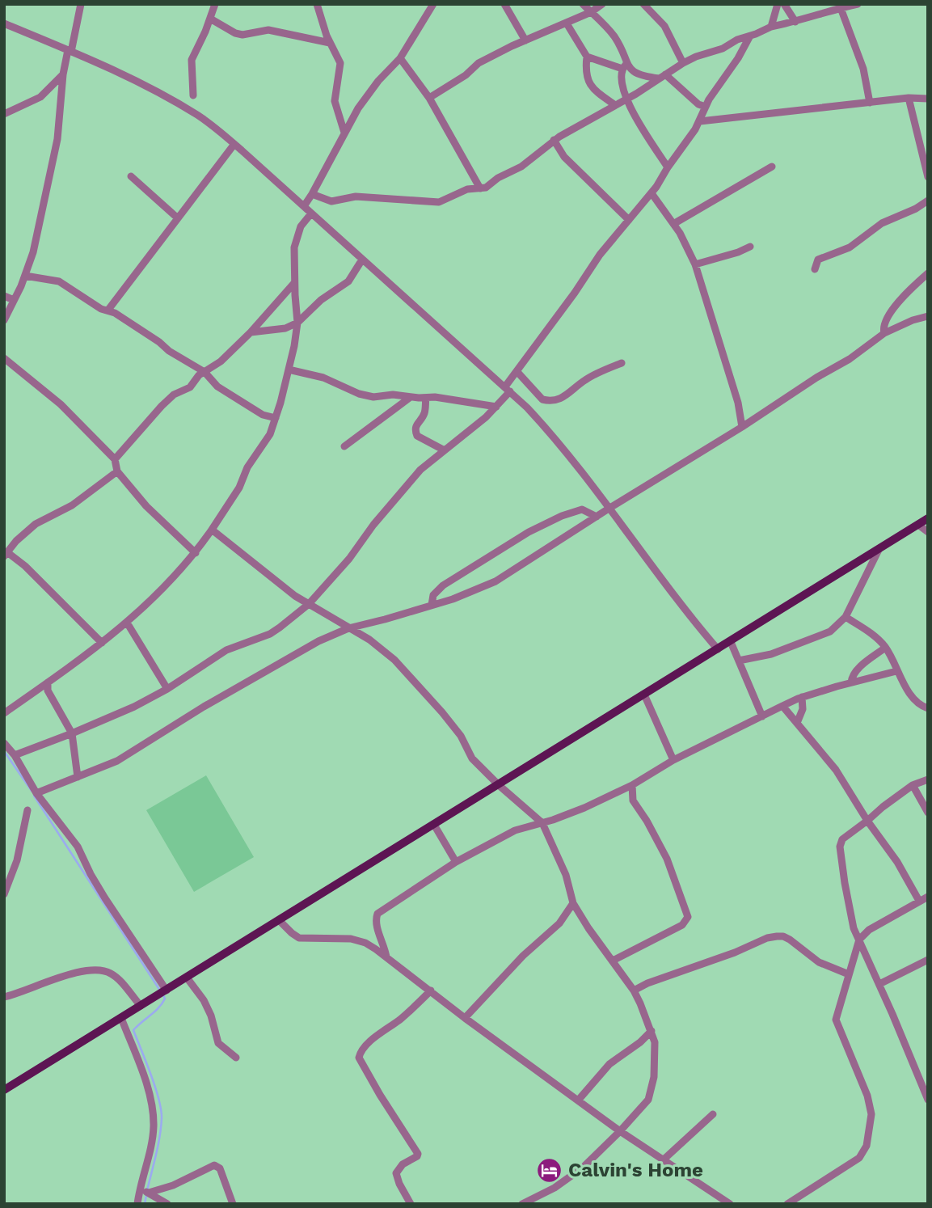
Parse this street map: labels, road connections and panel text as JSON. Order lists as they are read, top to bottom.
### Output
{
  "places": {
    "hotel": ["Calvin's Home"]
  }
}
